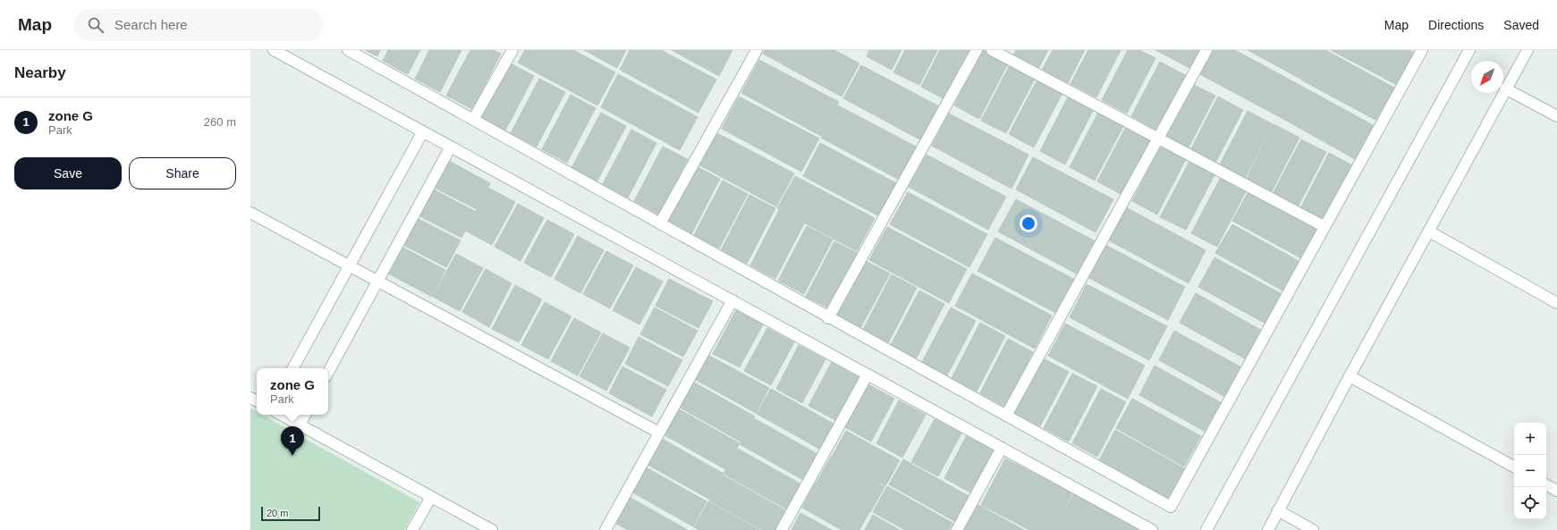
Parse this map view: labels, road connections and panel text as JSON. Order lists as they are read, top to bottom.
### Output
{
  "scale_bar": "20 m",
  "north": "bottom left",
  "page": {
    "header": "Map",
    "search": "Search here",
    "nav": ["Map", "Directions", "Saved"],
    "heading": "Nearby",
    "list": [
      {
        "mark": "1",
        "name": "zone G",
        "note": "Park",
        "value": "260 m"
      }
    ],
    "buttons": ["Save", "Share"],
    "popup": ["zone G", "Park"],
    "map_buttons": ["+", "−"],
    "pins": "1",
    "scale": "20 m"
  }
}
